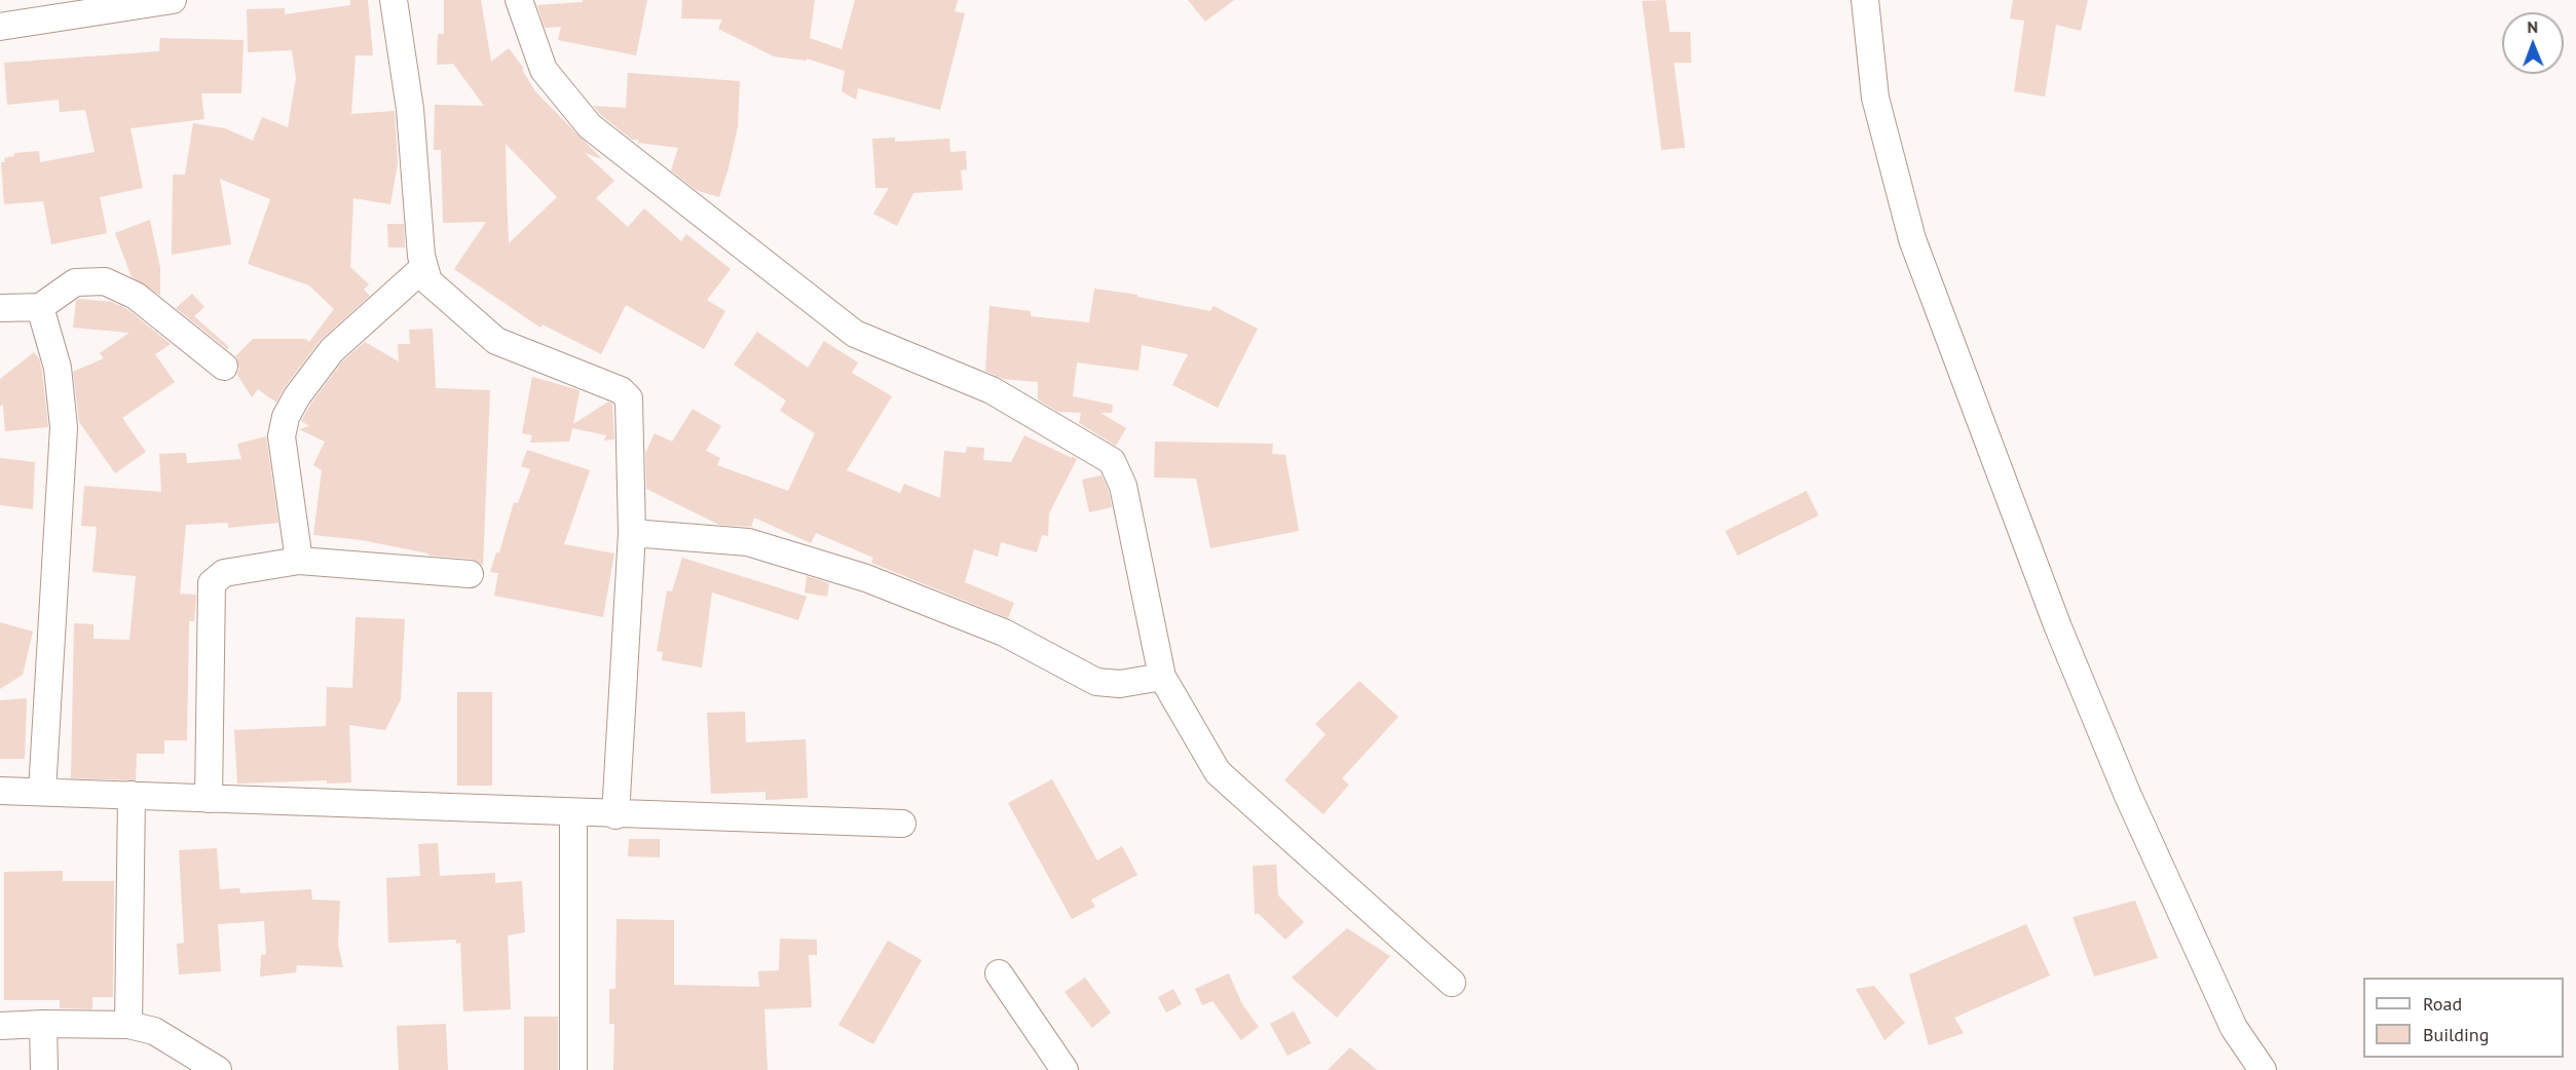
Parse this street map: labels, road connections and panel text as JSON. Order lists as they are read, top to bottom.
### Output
{
  "legend": ["Road", "Building"],
  "north": "top"
}
